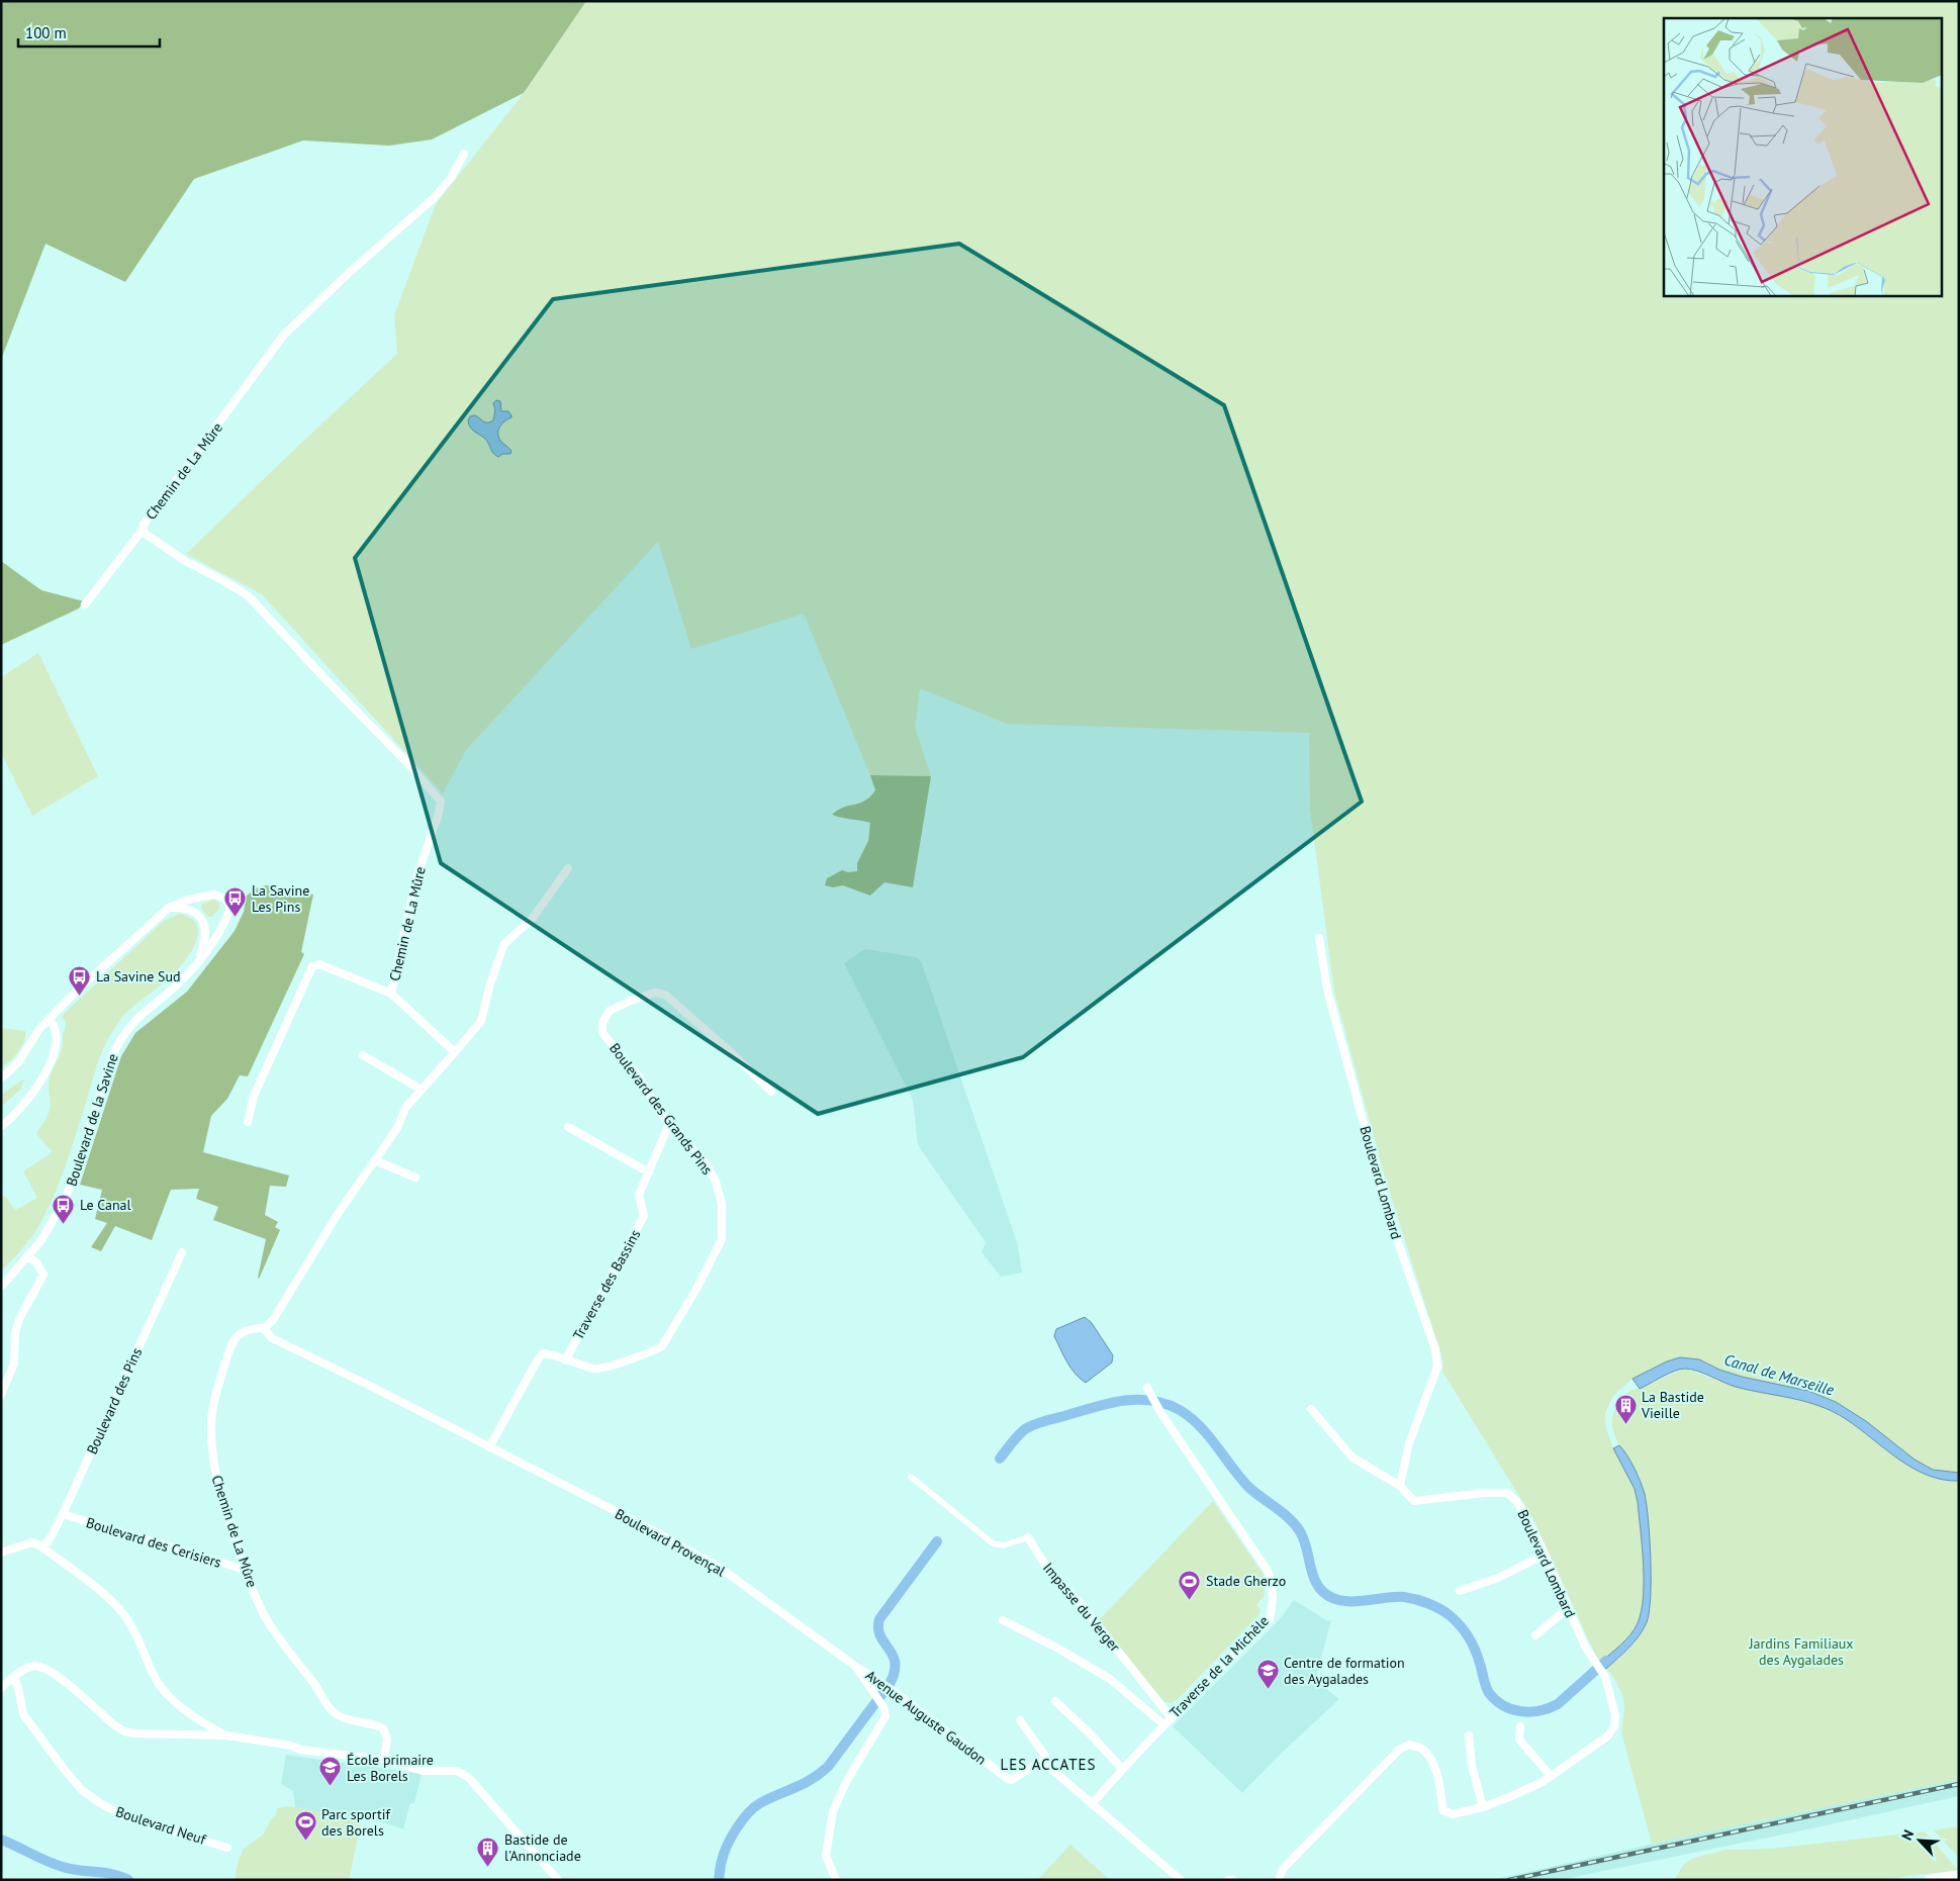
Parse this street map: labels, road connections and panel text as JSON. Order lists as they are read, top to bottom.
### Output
{
  "streets": {
    "street": [
      "Chemin de La Mûre",
      "Boulevard des Grands Pins",
      "Boulevard de la Savine",
      "Boulevard Lombard",
      "Traverse des Bassins",
      "Boulevard des Pins",
      "Boulevard des Cerisiers",
      "Boulevard Provençal",
      "Impasse du Verger",
      "Traverse de la Michèle",
      "Avenue Auguste Gaudon",
      "Boulevard Neuf"
    ]
  },
  "crossings": [
    ["Chemin de La Mûre", "Boulevard des Cerisiers"],
    ["Chemin de La Mûre", "Boulevard Provençal"],
    ["Boulevard des Grands Pins", "Traverse des Bassins"],
    ["Boulevard des Grands Pins", "Boulevard Provençal"],
    ["Boulevard des Pins", "Boulevard des Cerisiers"],
    ["Boulevard Provençal", "Avenue Auguste Gaudon"],
    ["Impasse du Verger", "Traverse de la Michèle"]
  ],
  "districts": ["LES ACCATES"],
  "water": ["Canal de Marseille"],
  "parks": ["Jardins Familiaux des Aygalades"],
  "places": {
    "bus stop": ["La Savine Les Pins", "La Savine Sud", "Le Canal"],
    "building": ["La Bastide Vieille", "Bastide de l'Annonciade"],
    "sports": ["Stade Gherzo", "Parc sportif des Borels"],
    "school or university": ["Centre de formation des Aygalades", "École primaire Les Borels"]
  },
  "scale_bar": "100 m",
  "north": "top left"
}
